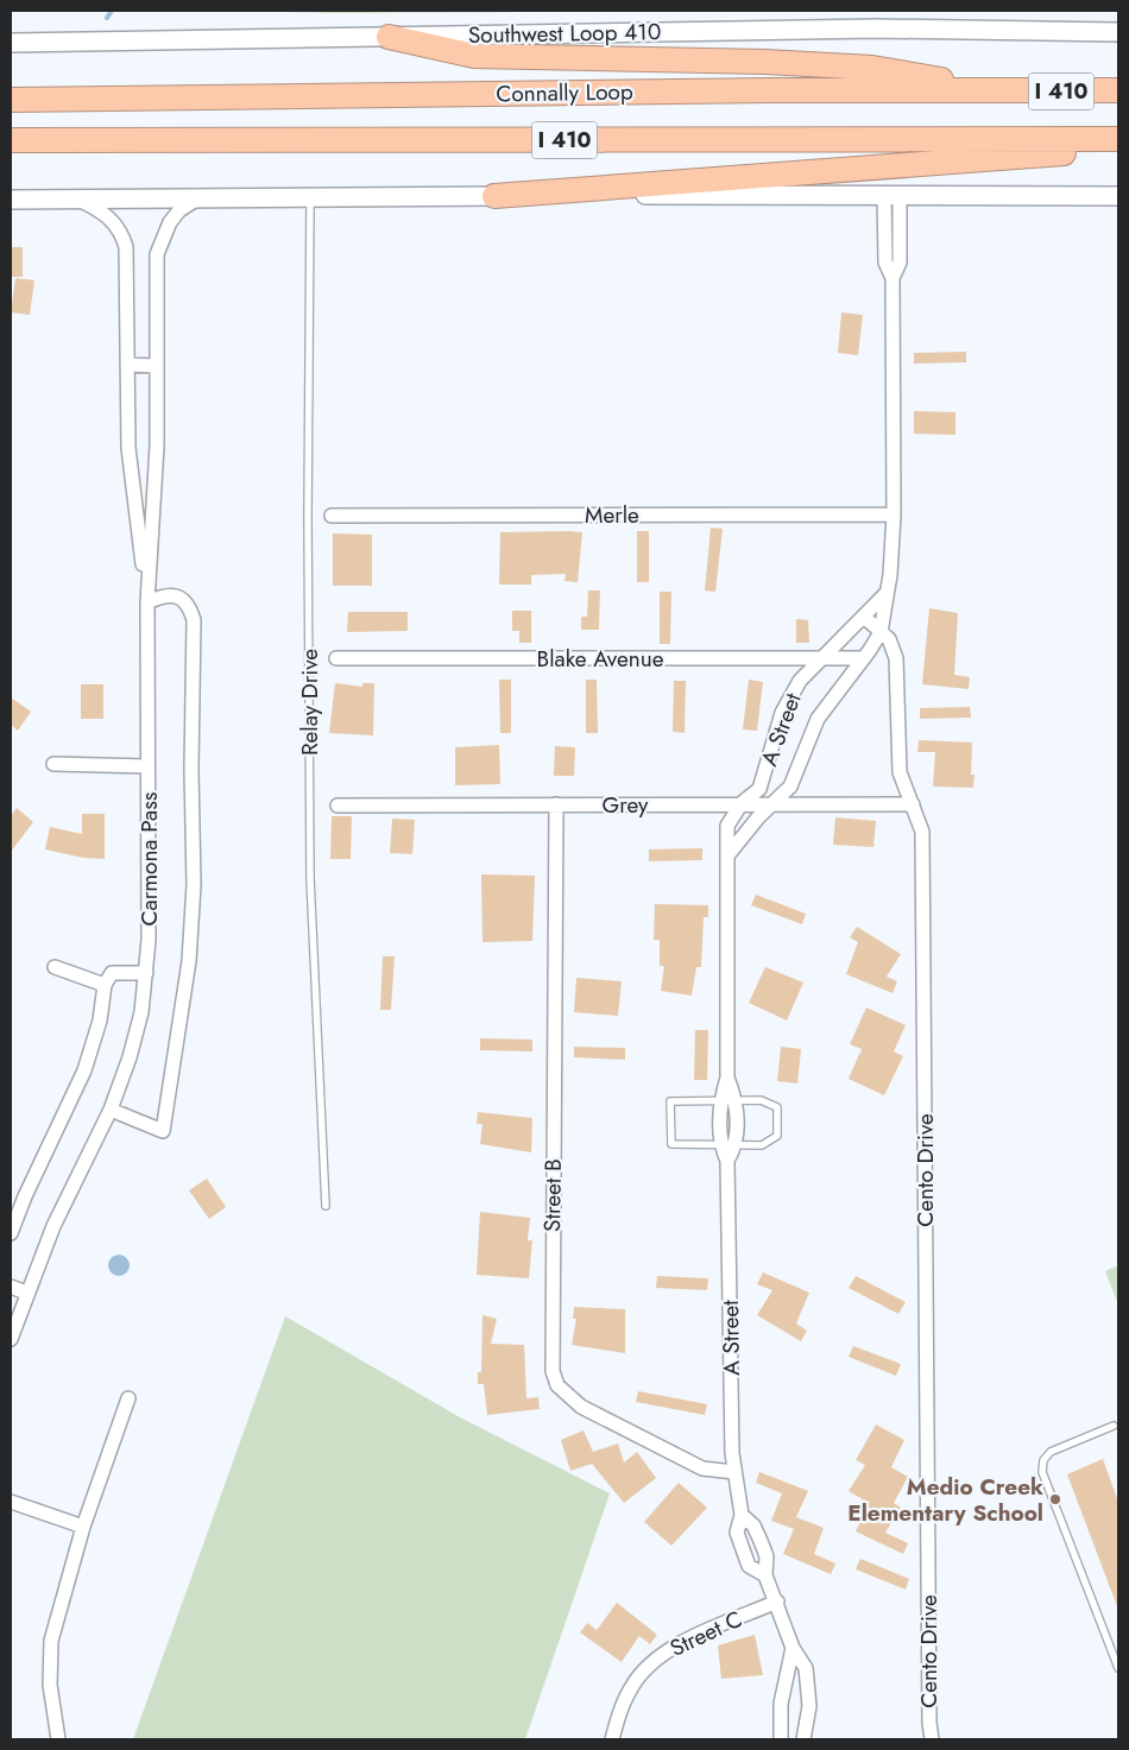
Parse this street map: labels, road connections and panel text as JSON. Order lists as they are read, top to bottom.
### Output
{
  "streets": {
    "highway": ["I 410", "Connally Loop"],
    "main road": ["Southwest Loop 410"],
    "street": [
      "Merle",
      "Blake Avenue",
      "A Street",
      "Grey",
      "Carmona Pass",
      "Cento Drive",
      "Street B",
      "Street C"
    ],
    "lane": ["Relay Drive"]
  },
  "crossings": [
    ["Merle", "A Street"],
    ["Blake Avenue", "A Street"],
    ["A Street", "Grey"],
    ["A Street", "Cento Drive"],
    ["A Street", "Street B"],
    ["A Street", "Street C"],
    ["Grey", "Cento Drive"],
    ["Grey", "Street B"]
  ],
  "places": ["Medio Creek Elementary School"]
}
